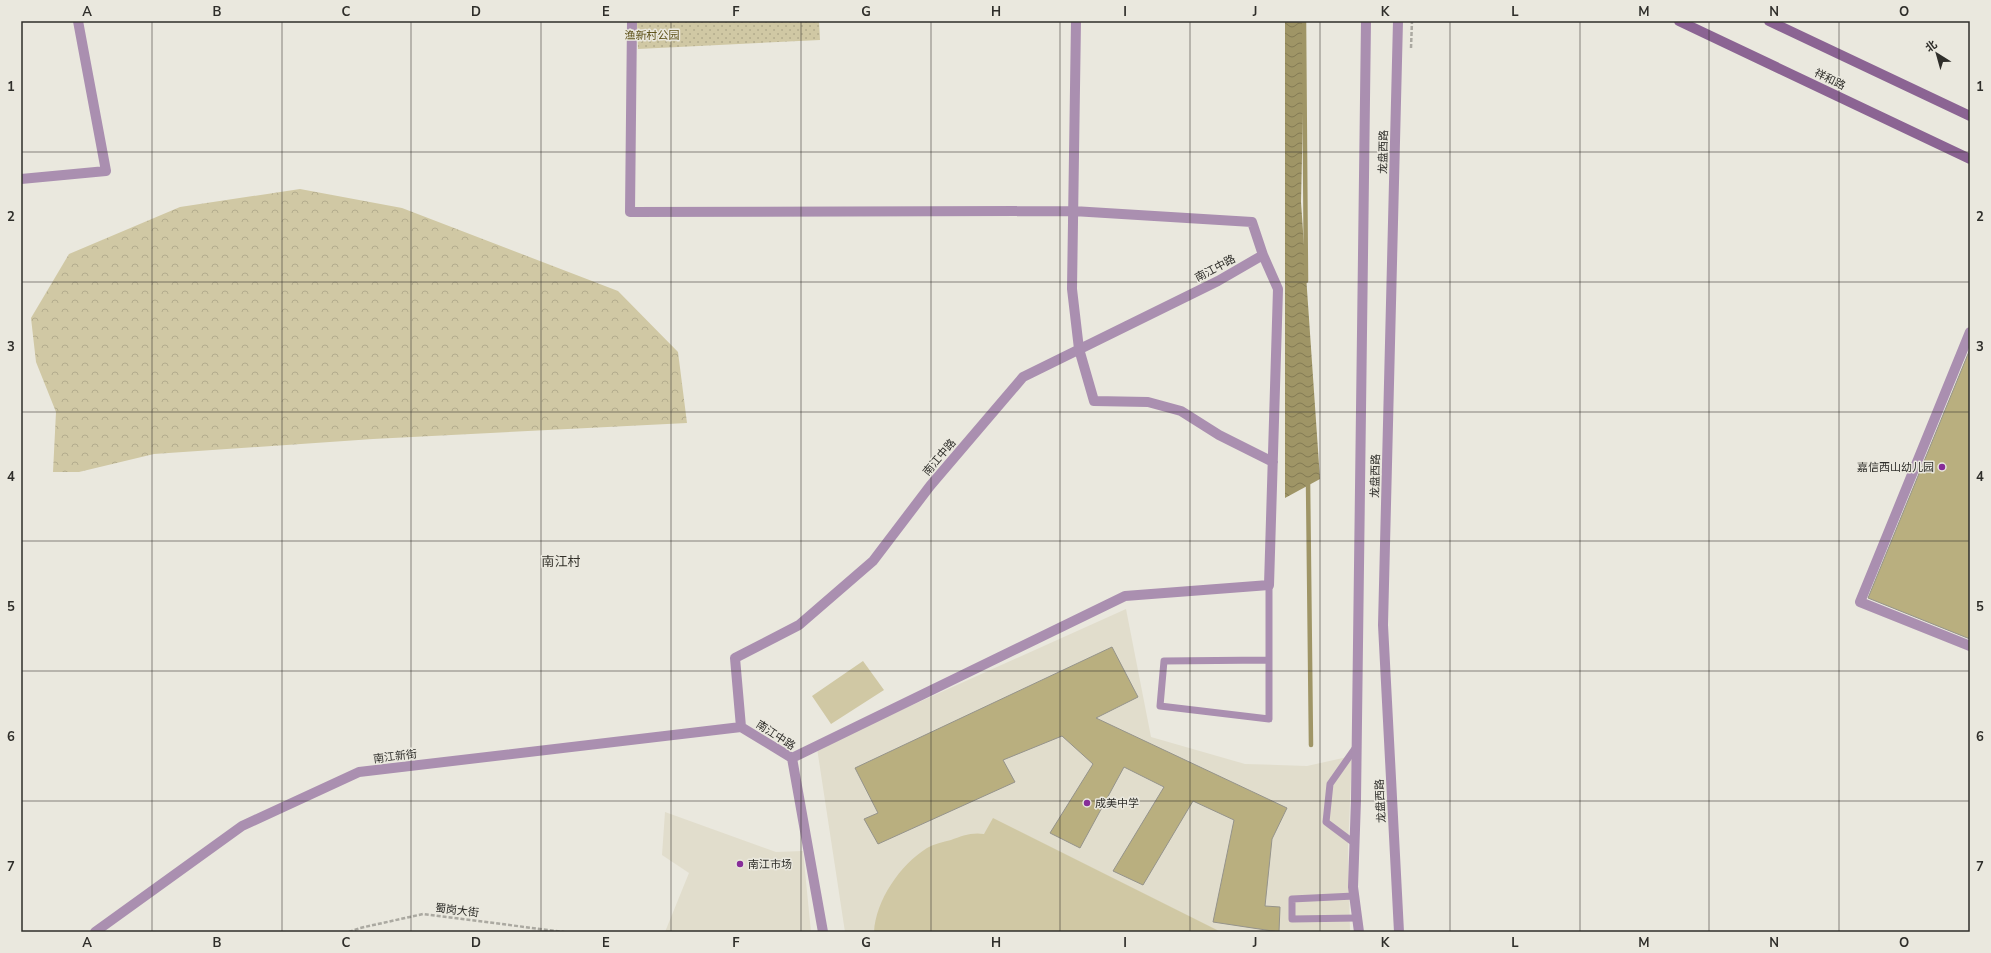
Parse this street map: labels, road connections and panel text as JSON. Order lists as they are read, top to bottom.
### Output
{
  "streets": {
    "main road": ["祥和路"],
    "street": ["龙盘西路", "南江中路", "南江新街"],
    "path": ["蜀岗大街"]
  },
  "crossings": [
    ["南江中路", "南江新街"]
  ],
  "districts": ["南江村"],
  "parks": ["渔新村公园"],
  "places": ["嘉信西山幼儿园", "成美中学", "南江市场"],
  "north": "top left",
  "grid": {
    "columns": [
      "A",
      "B",
      "C",
      "D",
      "E",
      "F",
      "G",
      "H",
      "I",
      "J",
      "K",
      "L",
      "M",
      "N",
      "O"
    ],
    "rows": [
      "1",
      "2",
      "3",
      "4",
      "5",
      "6",
      "7"
    ]
  }
}
